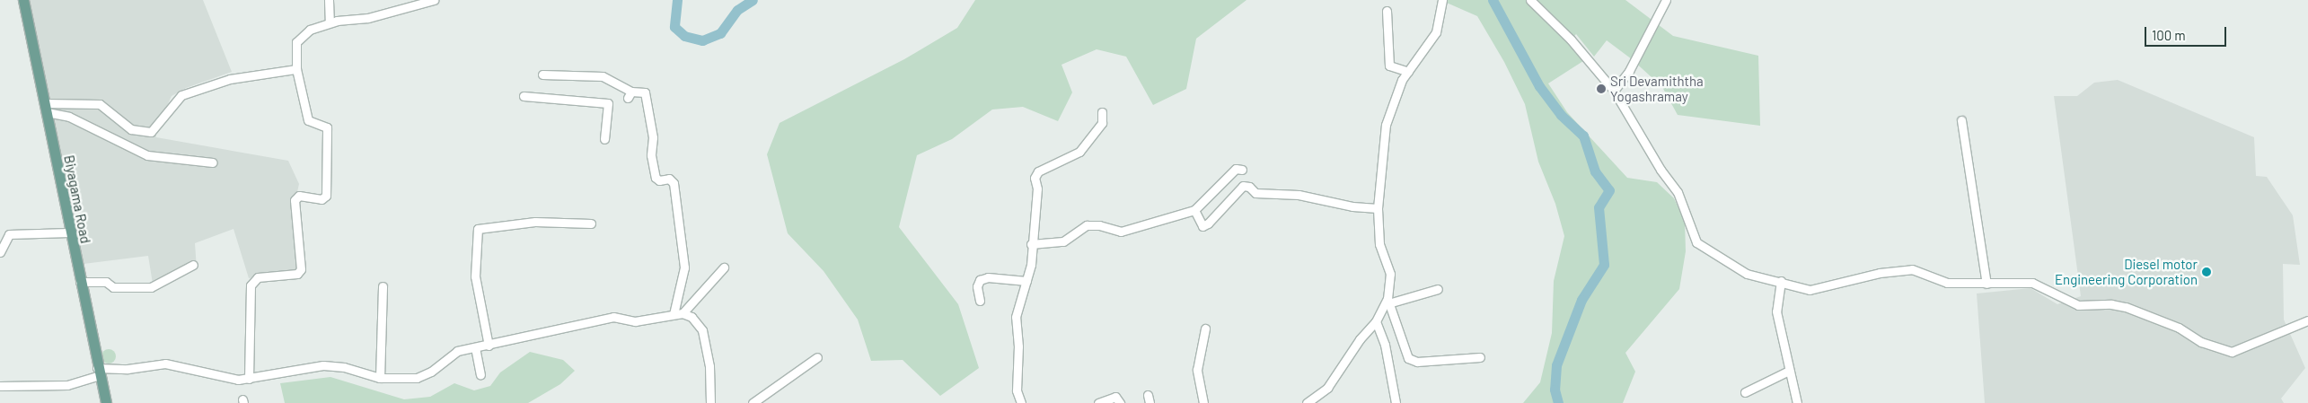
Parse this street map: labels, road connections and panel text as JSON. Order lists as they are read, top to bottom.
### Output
{
  "streets": {
    "main road": ["Biyagama Road"]
  },
  "places": ["Sri Devamiththa Yogashramay", "Diesel motor Engineering Corporation"],
  "scale_bar": "100 m"
}
